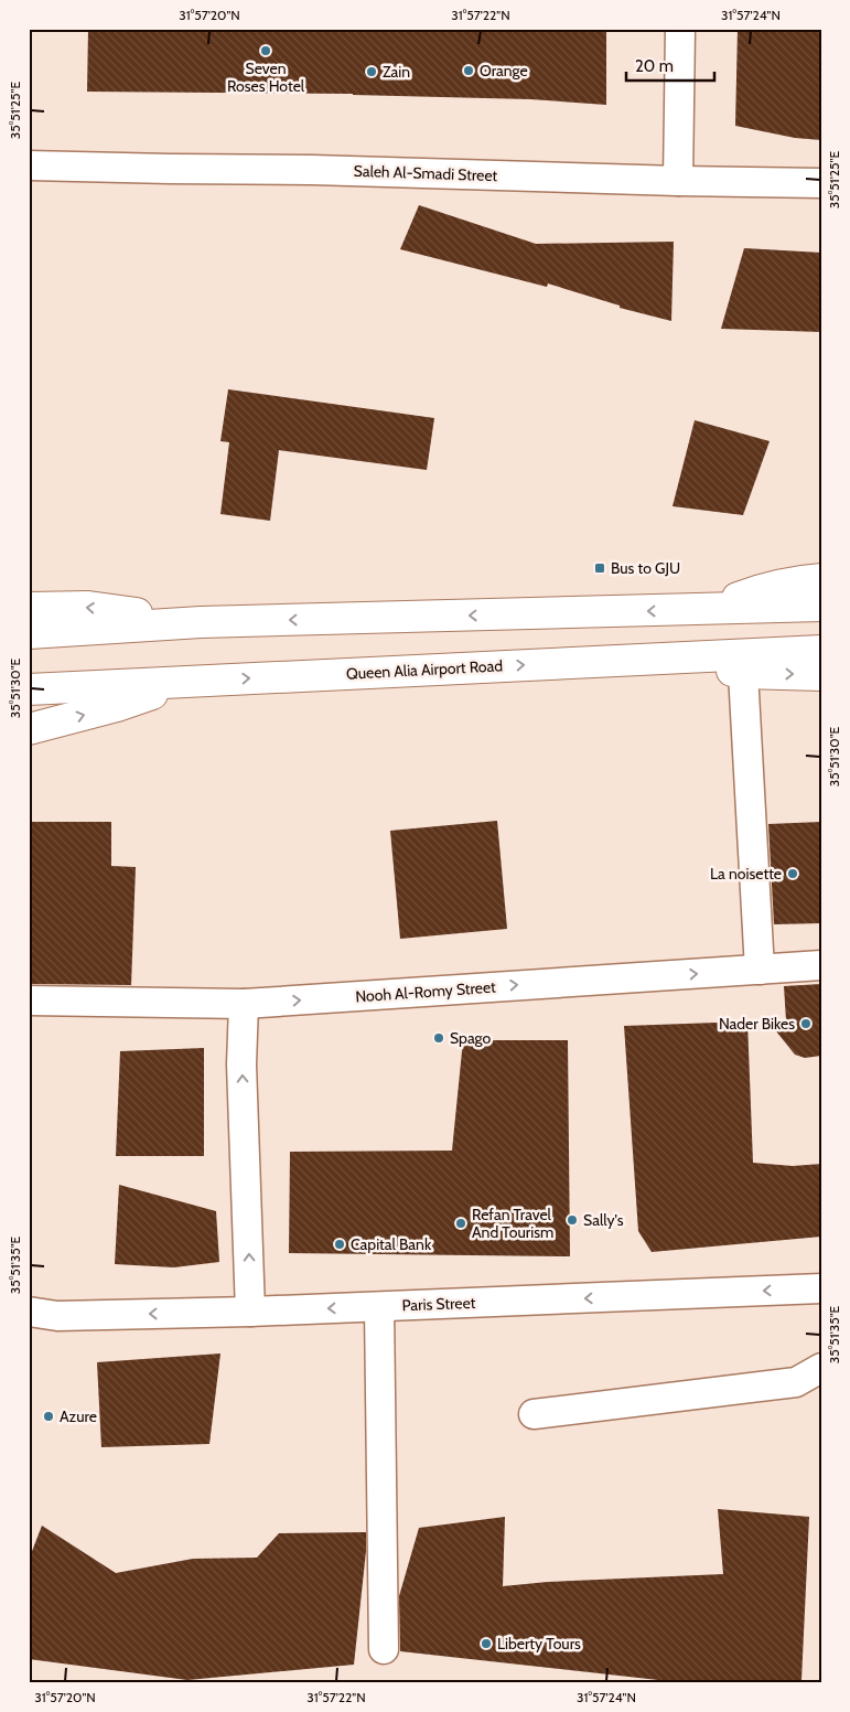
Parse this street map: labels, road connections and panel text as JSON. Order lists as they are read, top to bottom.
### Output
{
  "streets": {
    "highway": ["Queen Alia Airport Road"],
    "street": ["Saleh Al-Smadi Street", "Nooh Al-Romy Street", "Paris Street"]
  },
  "one_way": ["Nooh Al-Romy Street"],
  "places": {
    "other": [
      "Seven Roses Hotel",
      "Orange",
      "Zain",
      "La noisette",
      "Nader Bikes",
      "Spago",
      "Sally's",
      "Refan Travel And Tourism",
      "Capital Bank",
      "Azure",
      "Liberty Tours"
    ],
    "transit": ["Bus to GJU"]
  },
  "scale_bar": "20 m",
  "coordinates": [
    "31°57'20\"N",
    "31°57'22\"N",
    "31°57'24\"N",
    "35°51'25\"E",
    "35°51'30\"E",
    "35°51'35\"E"
  ]
}
